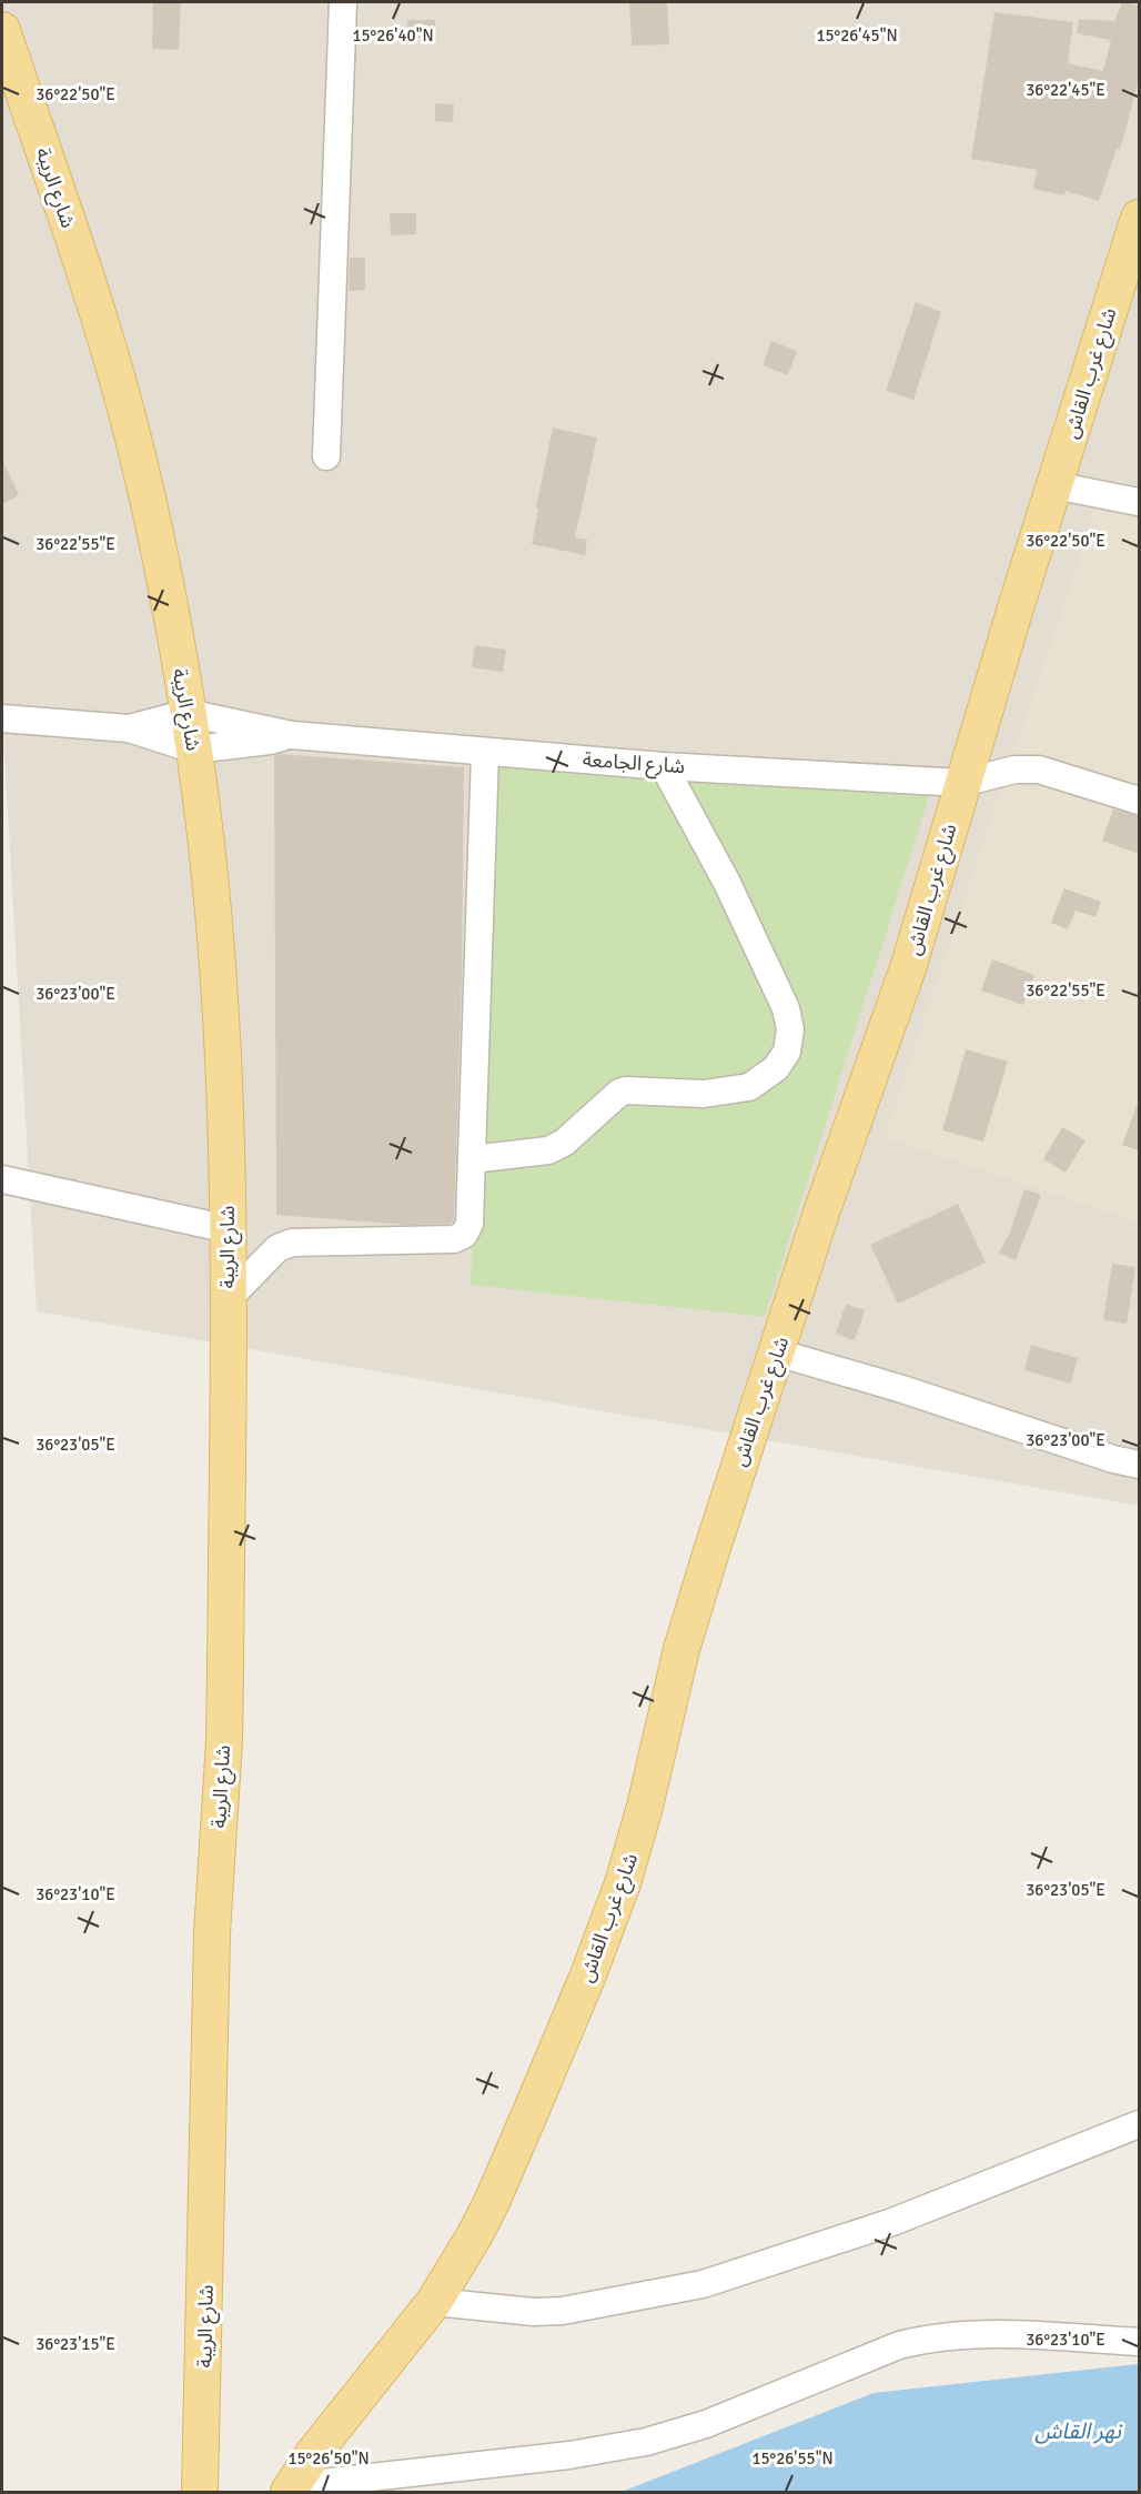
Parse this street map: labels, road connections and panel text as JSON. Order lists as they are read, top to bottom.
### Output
{
  "streets": {
    "main road": ["شارع الريبة", "شارع غرب القاش"],
    "street": ["شارع الجامعة"]
  },
  "crossings": [
    ["شارع الريبة", "شارع الجامعة"],
    ["شارع غرب القاش", "شارع الجامعة"]
  ],
  "water": ["نهر القاش"],
  "coordinates": [
    "15°26'40\"N",
    "15°26'45\"N",
    "36°22'45\"E",
    "36°22'50\"E",
    "36°22'55\"E",
    "36°23'00\"E",
    "36°23'05\"E",
    "36°23'10\"E",
    "36°23'15\"E",
    "15°26'50\"N",
    "15°26'55\"N"
  ]
}
